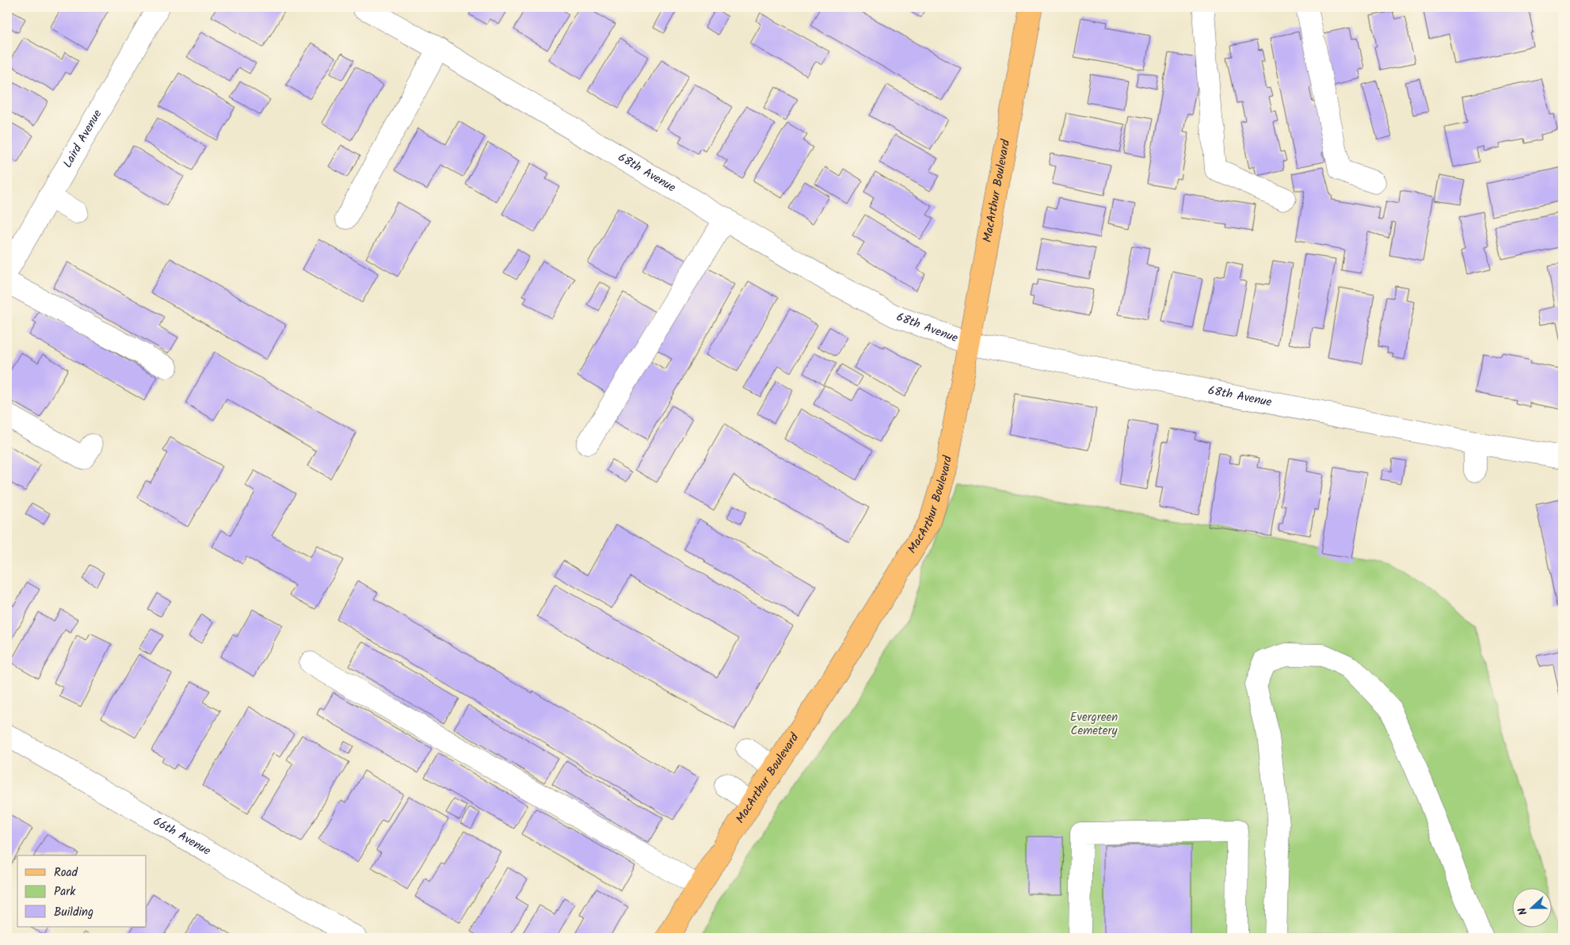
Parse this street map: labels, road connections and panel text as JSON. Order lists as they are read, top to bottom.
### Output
{
  "streets": {
    "main road": ["MacArthur Boulevard"],
    "street": ["Laird Avenue", "68th Avenue", "66th Avenue"]
  },
  "crossings": [
    ["68th Avenue", "MacArthur Boulevard"]
  ],
  "parks": ["Evergreen Cemetery"],
  "legend": ["Road", "Park", "Building"],
  "north": "left"
}
